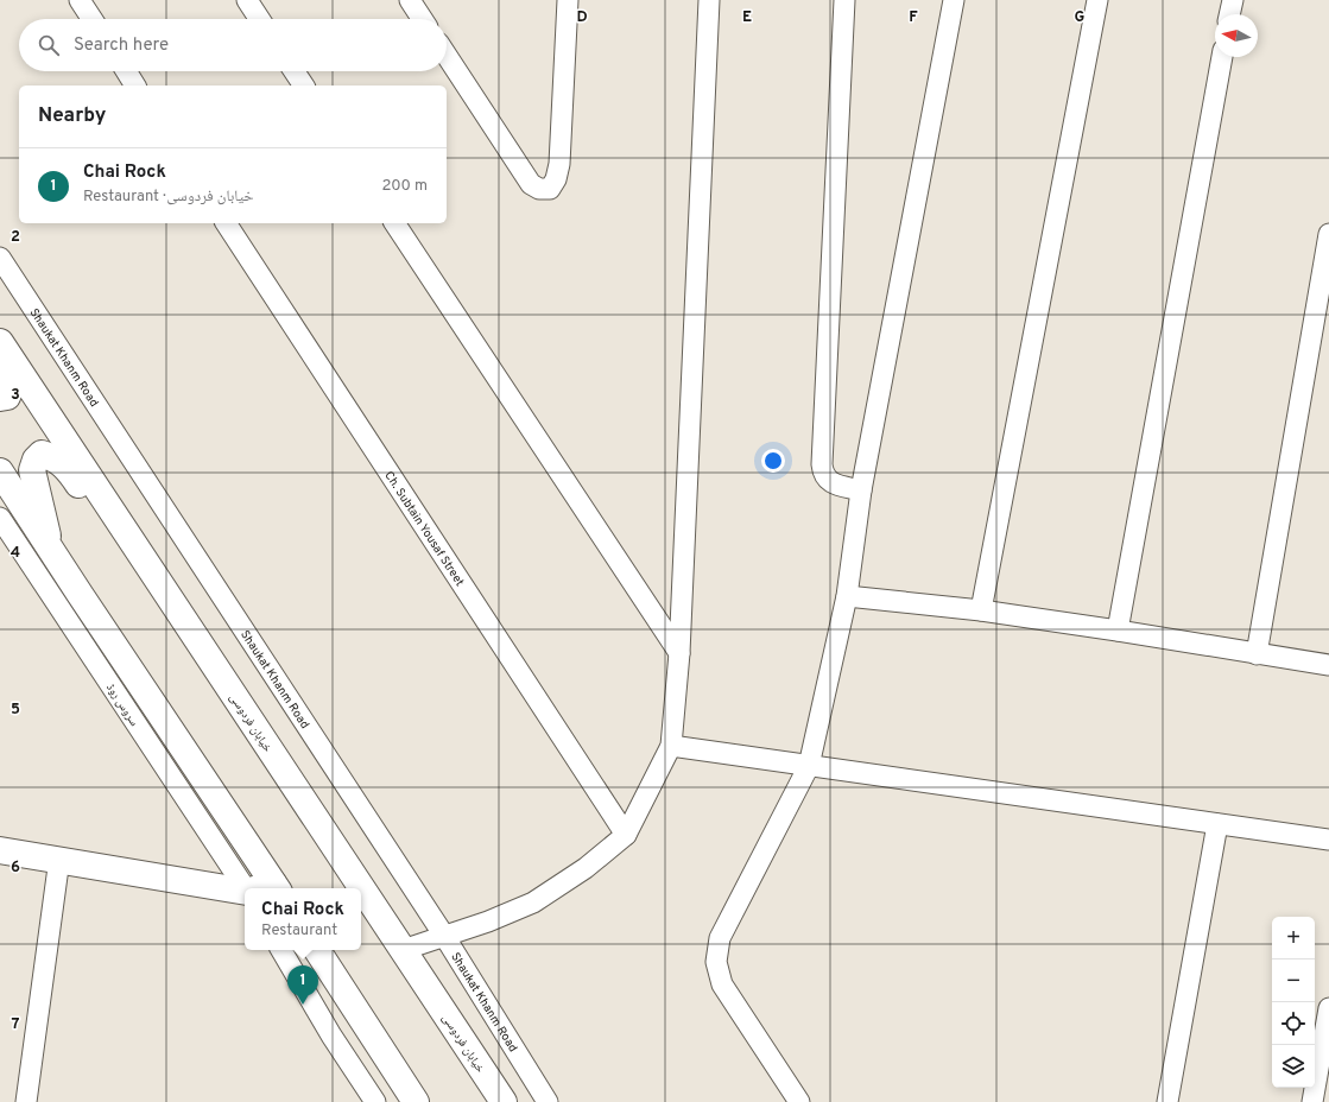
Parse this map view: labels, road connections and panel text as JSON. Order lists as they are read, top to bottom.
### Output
{
  "streets": {
    "main road": ["خیابان فردوسی"],
    "street": ["Shaukat Khanm Road", "Ch. Subtain Yousaf Street", "سروس روڈ"]
  },
  "north": "left",
  "page": {
    "search": "Search here",
    "heading": "Nearby",
    "list": [
      {
        "mark": "1",
        "name": "Chai Rock",
        "note": "Restaurant · خیابان فردوسی",
        "value": "200 m"
      }
    ],
    "popup": ["Chai Rock", "Restaurant"],
    "map_buttons": ["+", "−"],
    "pins": "1"
  },
  "grid": {
    "columns": [
      "D",
      "E",
      "F",
      "G"
    ],
    "rows": [
      "2",
      "3",
      "4",
      "5",
      "6",
      "7"
    ]
  }
}
